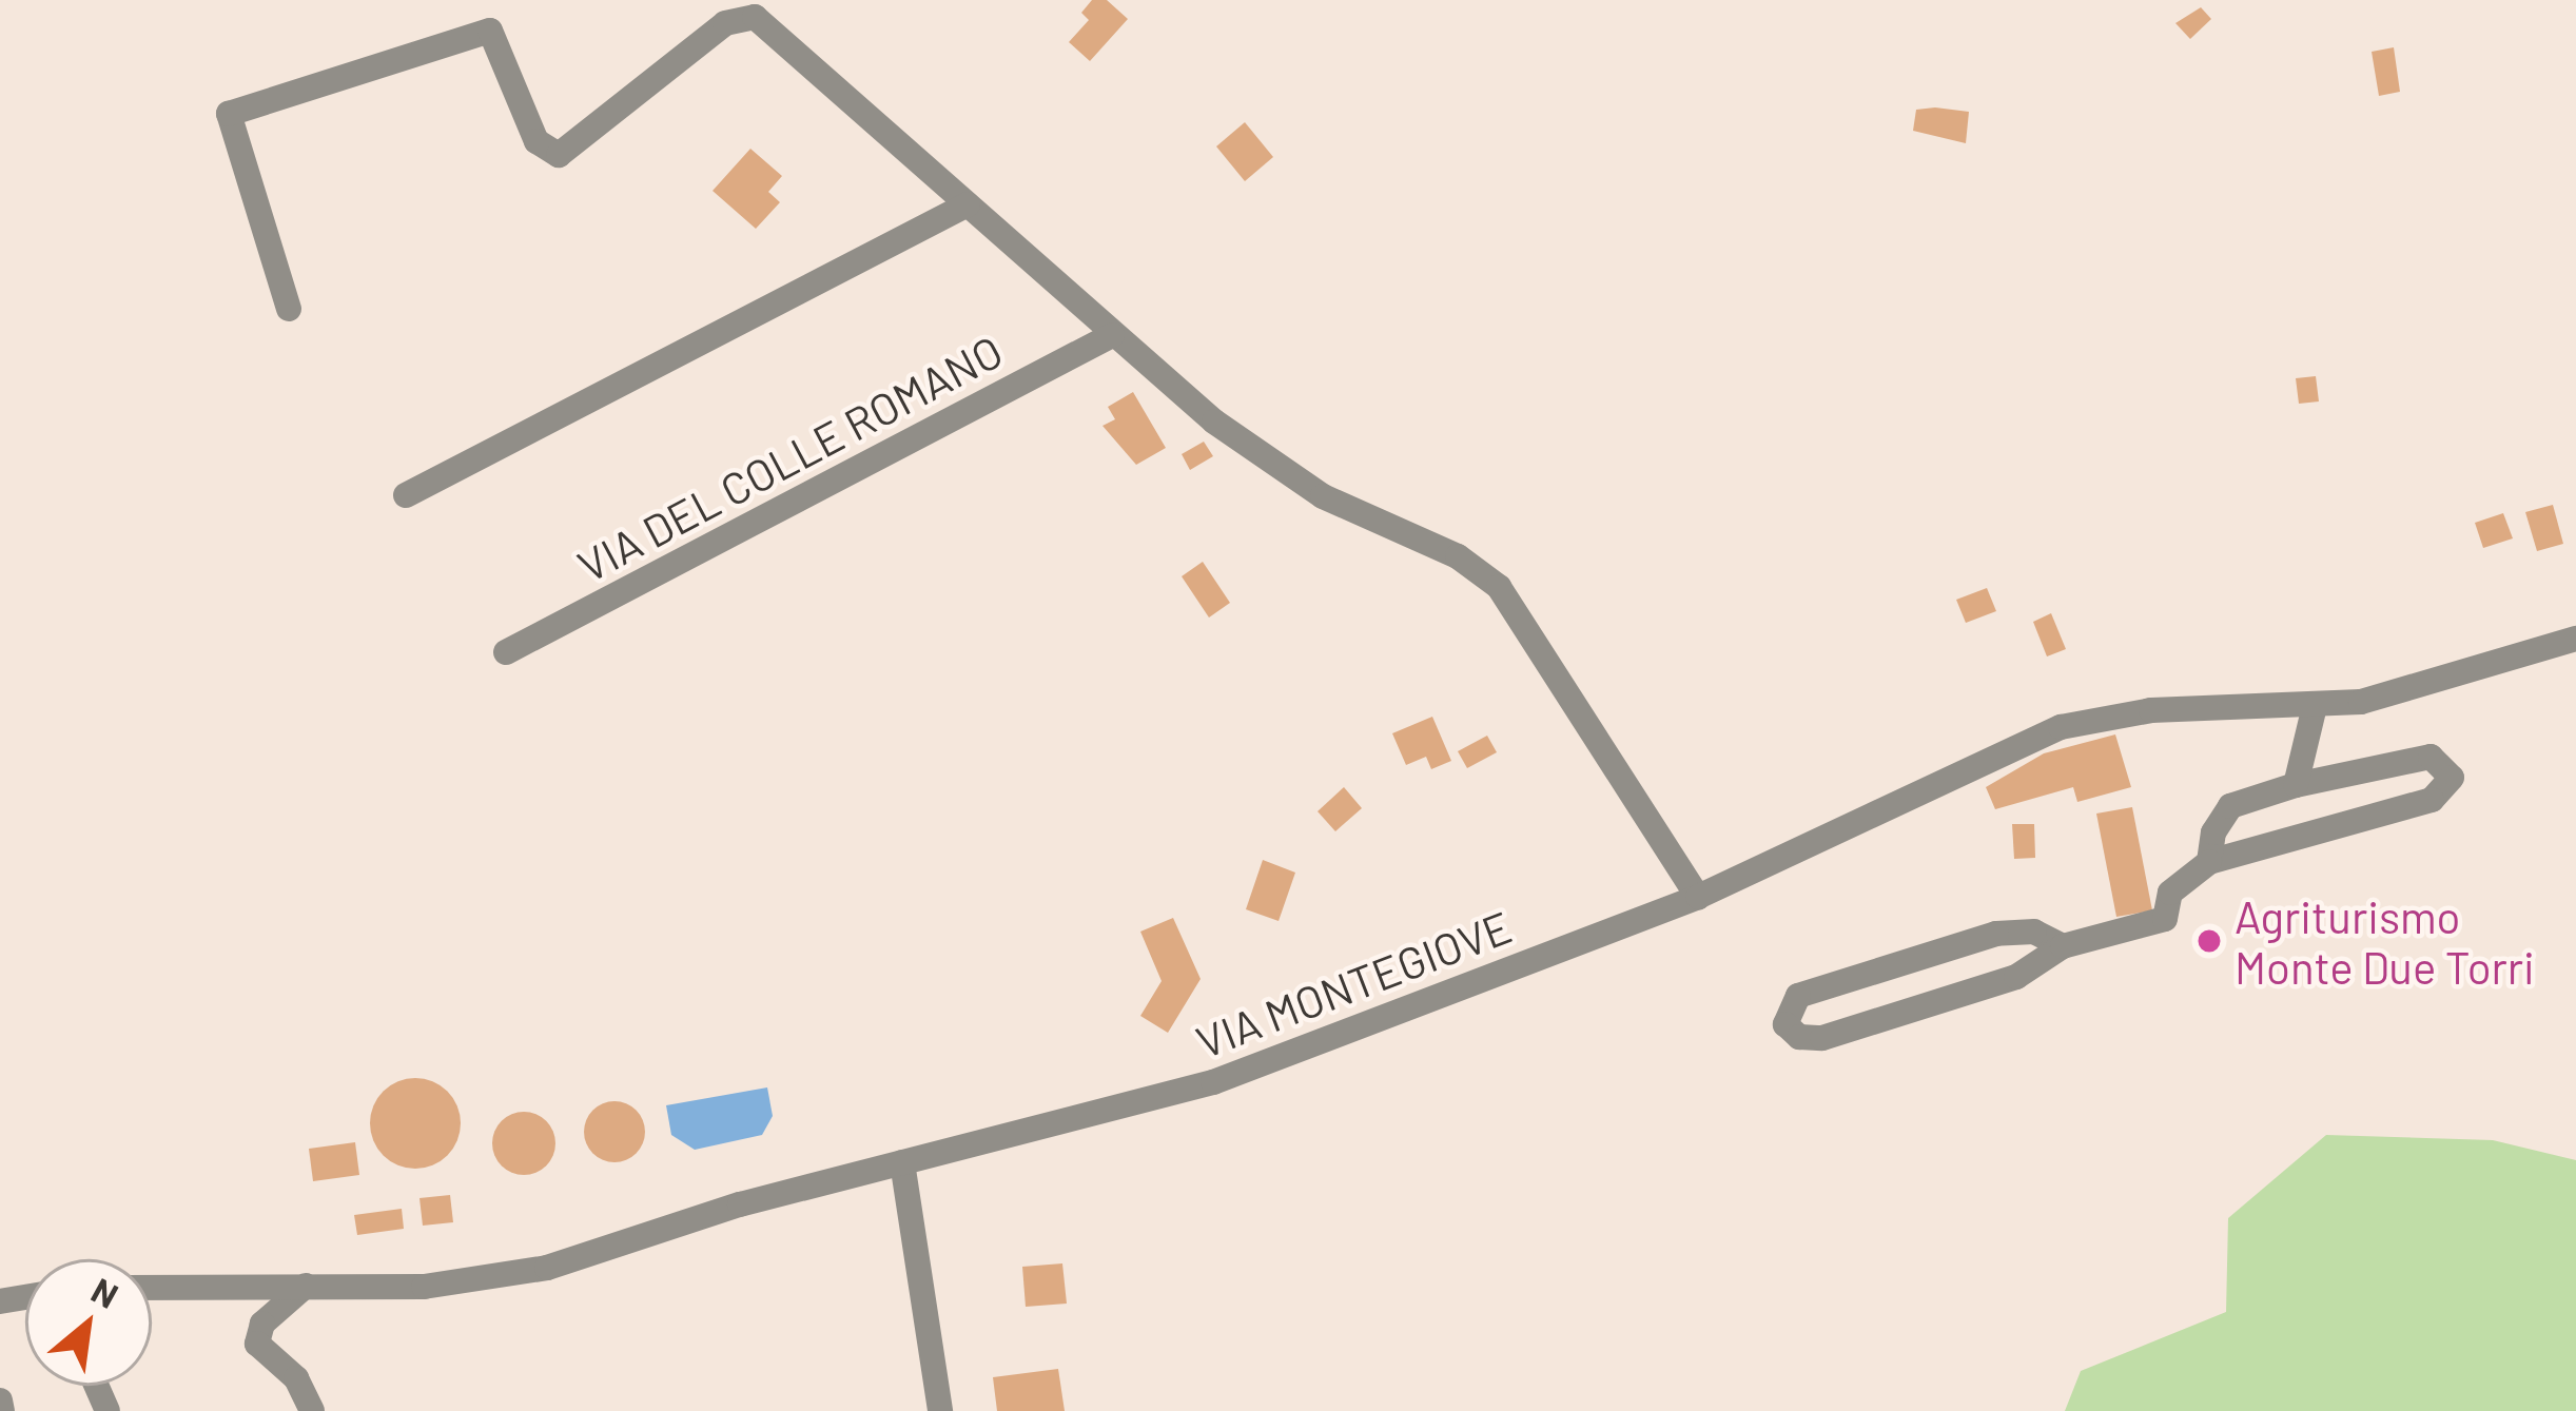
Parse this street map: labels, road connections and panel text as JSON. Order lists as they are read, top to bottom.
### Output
{
  "streets": {
    "street": ["VIA DEL COLLE ROMANO", "VIA MONTEGIOVE"]
  },
  "places": ["Agriturismo Monte Due Torri"],
  "north": "top right"
}
